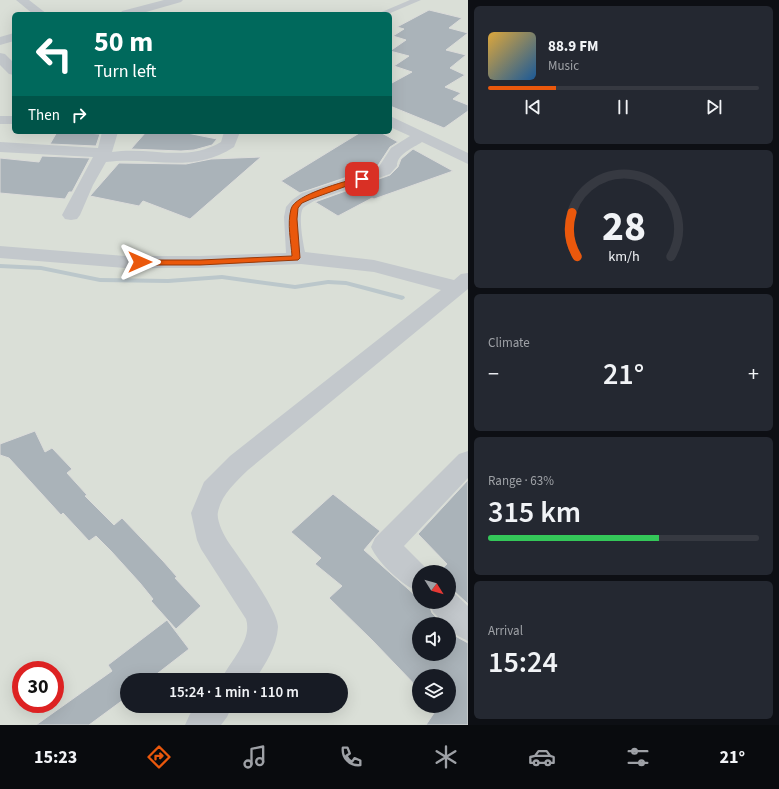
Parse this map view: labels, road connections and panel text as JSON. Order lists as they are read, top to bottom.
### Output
{
  "north": "bottom right",
  "page": {
    "turn": ["50 m", "Turn left"],
    "song": ["88.9 FM", "Music"],
    "then": "Then",
    "tile": [
      "Climate",
      ["Range · 63%", "315 km"],
      ["Arrival", "15:24"]
    ],
    "heat": ["−", "21°", "+"],
    "limit": "30",
    "trip": "15:24 · 1 min · 110 m",
    "tabs": ["15:23", "21°"],
    "gauge": ["28", "km/h"]
  }
}
